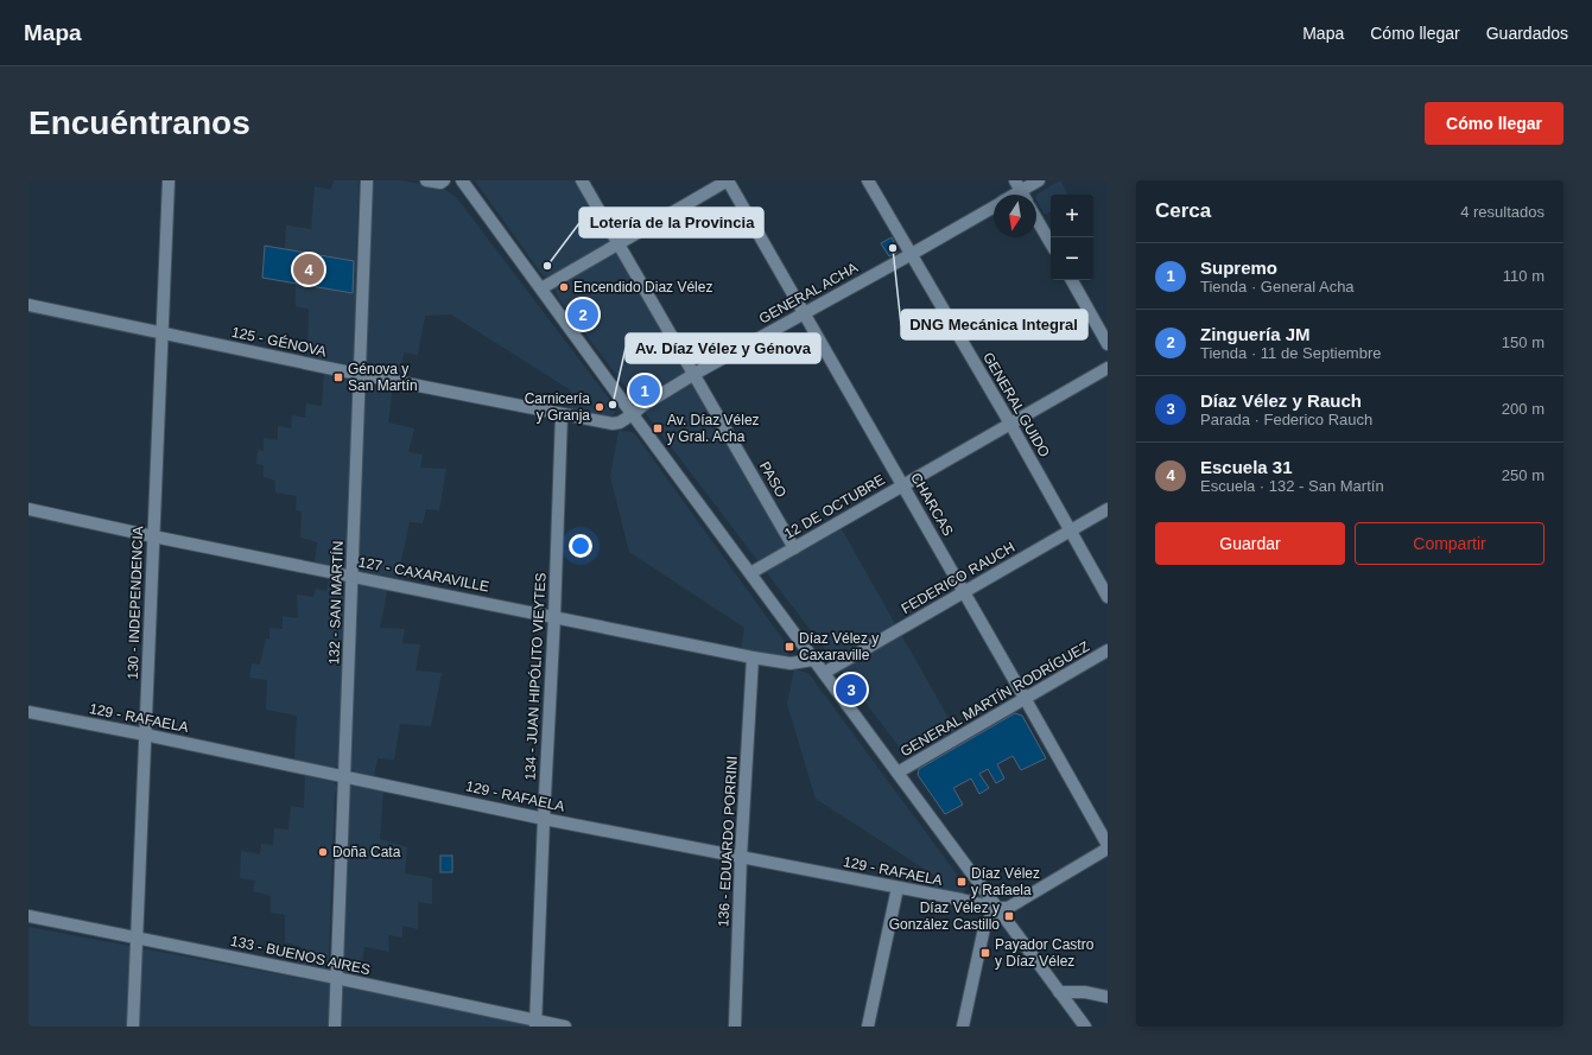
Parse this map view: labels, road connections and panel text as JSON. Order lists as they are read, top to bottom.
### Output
{
  "streets": {
    "street": [
      "GENERAL ACHA",
      "125 - GÉNOVA",
      "GENERAL GUIDO",
      "PASO",
      "CHARCAS",
      "12 DE OCTUBRE",
      "127 - CAXARAVILLE",
      "FEDERICO RAUCH",
      "130 - INDEPENDENCIA",
      "132 - SAN MARTÍN",
      "134 - JUAN HIPÓLITO VIEYTES",
      "GENERAL MARTÍN RODRÍGUEZ",
      "129 - RAFAELA",
      "136 - EDUARDO PORRINI",
      "133 - BUENOS AIRES"
    ]
  },
  "crossings": [
    ["GENERAL ACHA", "125 - GÉNOVA"],
    ["GENERAL ACHA", "GENERAL GUIDO"],
    ["GENERAL ACHA", "PASO"],
    ["GENERAL ACHA", "CHARCAS"],
    ["125 - GÉNOVA", "130 - INDEPENDENCIA"],
    ["125 - GÉNOVA", "132 - SAN MARTÍN"],
    ["125 - GÉNOVA", "134 - JUAN HIPÓLITO VIEYTES"],
    ["GENERAL GUIDO", "12 DE OCTUBRE"],
    ["GENERAL GUIDO", "FEDERICO RAUCH"],
    ["PASO", "12 DE OCTUBRE"],
    ["CHARCAS", "12 DE OCTUBRE"],
    ["CHARCAS", "FEDERICO RAUCH"],
    ["CHARCAS", "GENERAL MARTÍN RODRÍGUEZ"],
    ["127 - CAXARAVILLE", "130 - INDEPENDENCIA"],
    ["127 - CAXARAVILLE", "132 - SAN MARTÍN"],
    ["127 - CAXARAVILLE", "134 - JUAN HIPÓLITO VIEYTES"],
    ["127 - CAXARAVILLE", "136 - EDUARDO PORRINI"],
    ["130 - INDEPENDENCIA", "129 - RAFAELA"],
    ["130 - INDEPENDENCIA", "133 - BUENOS AIRES"],
    ["132 - SAN MARTÍN", "129 - RAFAELA"],
    ["132 - SAN MARTÍN", "133 - BUENOS AIRES"],
    ["134 - JUAN HIPÓLITO VIEYTES", "129 - RAFAELA"],
    ["134 - JUAN HIPÓLITO VIEYTES", "133 - BUENOS AIRES"],
    ["129 - RAFAELA", "136 - EDUARDO PORRINI"]
  ],
  "places": {
    "other": [
      "DNG Mecánica Integral",
      "Lotería de la Provincia",
      "Encendido Diaz Vélez",
      "Av. Díaz Vélez y Génova",
      "Carnicería y Granja",
      "Doña Cata"
    ],
    "transit": [
      "Génova y San Martín",
      "Av. Díaz Vélez y Gral. Acha",
      "Díaz Vélez y Caxaraville",
      "Díaz Vélez y Rafaela",
      "Díaz Vélez y González Castillo",
      "Payador Castro y Díaz Vélez"
    ]
  },
  "north": "bottom",
  "page": {
    "header": "Mapa",
    "nav": ["Mapa", "Cómo llegar", "Guardados"],
    "buttons": [
      "Cómo llegar",
      ["Guardar", "Compartir"]
    ],
    "title": "Encuéntranos",
    "heading": ["Cerca", "4 resultados"],
    "map_buttons": ["+", "−"],
    "list": [
      {
        "mark": "1",
        "name": "Supremo",
        "note": "Tienda · General Acha",
        "value": "110 m"
      },
      {
        "mark": "2",
        "name": "Zinguería JM",
        "note": "Tienda · 11 de Septiembre",
        "value": "150 m"
      },
      {
        "mark": "3",
        "name": "Díaz Vélez y Rauch",
        "note": "Parada · Federico Rauch",
        "value": "200 m"
      },
      {
        "mark": "4",
        "name": "Escuela 31",
        "note": "Escuela · 132 - San Martín",
        "value": "250 m"
      }
    ],
    "pins": [
      "4",
      "2",
      "1",
      "3"
    ]
  }
}
